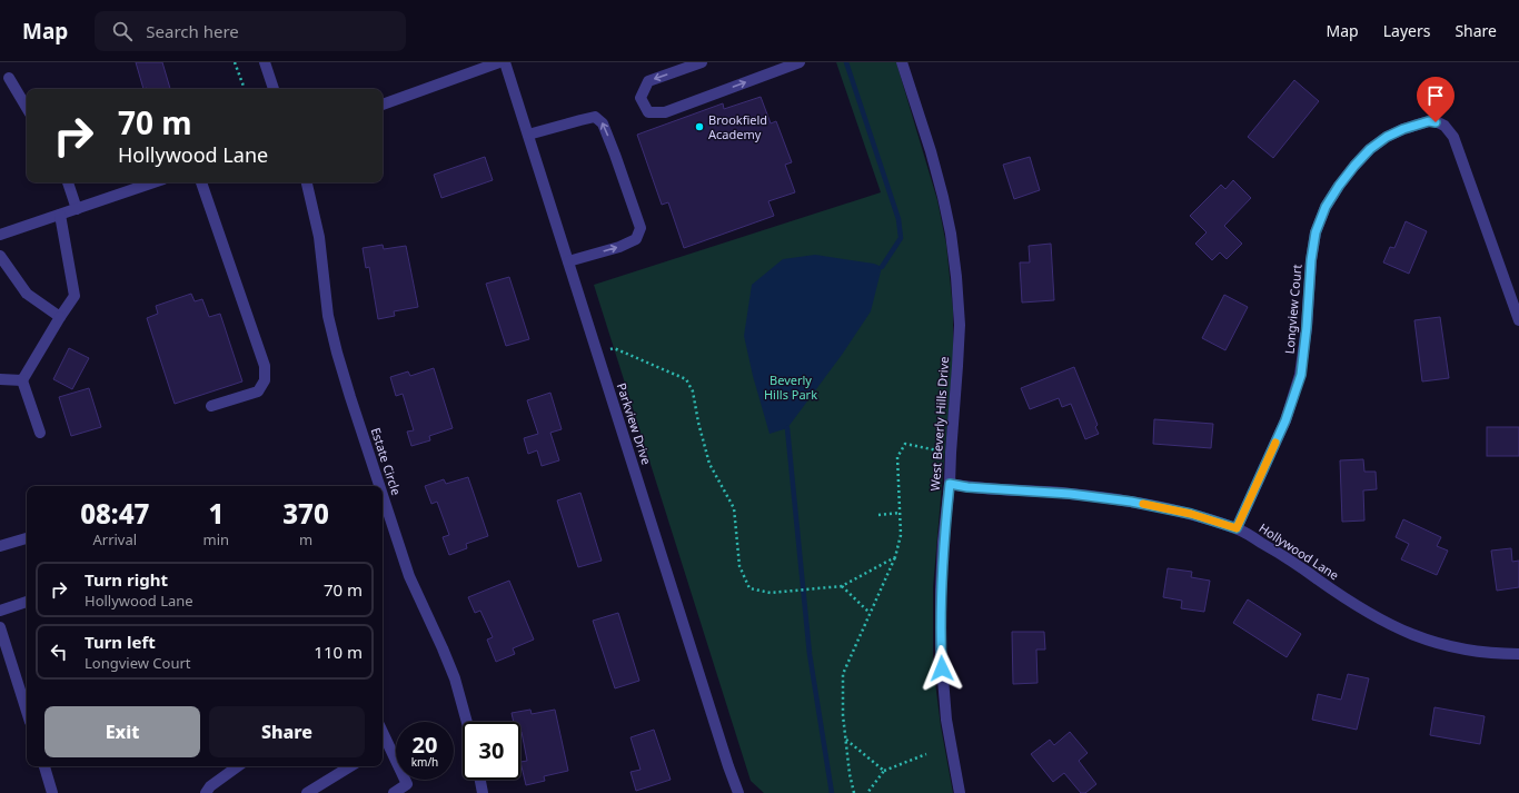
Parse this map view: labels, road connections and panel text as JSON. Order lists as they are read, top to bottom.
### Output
{
  "streets": {
    "street": [
      "Longview Court",
      "Parkview Drive",
      "West Beverly Hills Drive",
      "Estate Circle",
      "Hollywood Lane"
    ]
  },
  "crossings": [
    ["Longview Court", "Hollywood Lane"],
    ["West Beverly Hills Drive", "Hollywood Lane"]
  ],
  "parks": ["Beverly Hills Park"],
  "places": ["Brookfield Academy"],
  "page": {
    "header": "Map",
    "search": "Search here",
    "nav": ["Map", "Layers", "Share"],
    "turn": ["70 m", "Hollywood Lane"],
    "eta": [
      "08:47",
      "Arrival",
      "1",
      "min",
      "370",
      "m"
    ],
    "list": [
      {
        "name": "Turn right",
        "note": "Hollywood Lane",
        "value": "70 m"
      },
      {
        "name": "Turn left",
        "note": "Longview Court",
        "value": "110 m"
      }
    ],
    "buttons": ["Exit", "Share"],
    "speed": "20 km/h",
    "limit": "30"
  }
}
